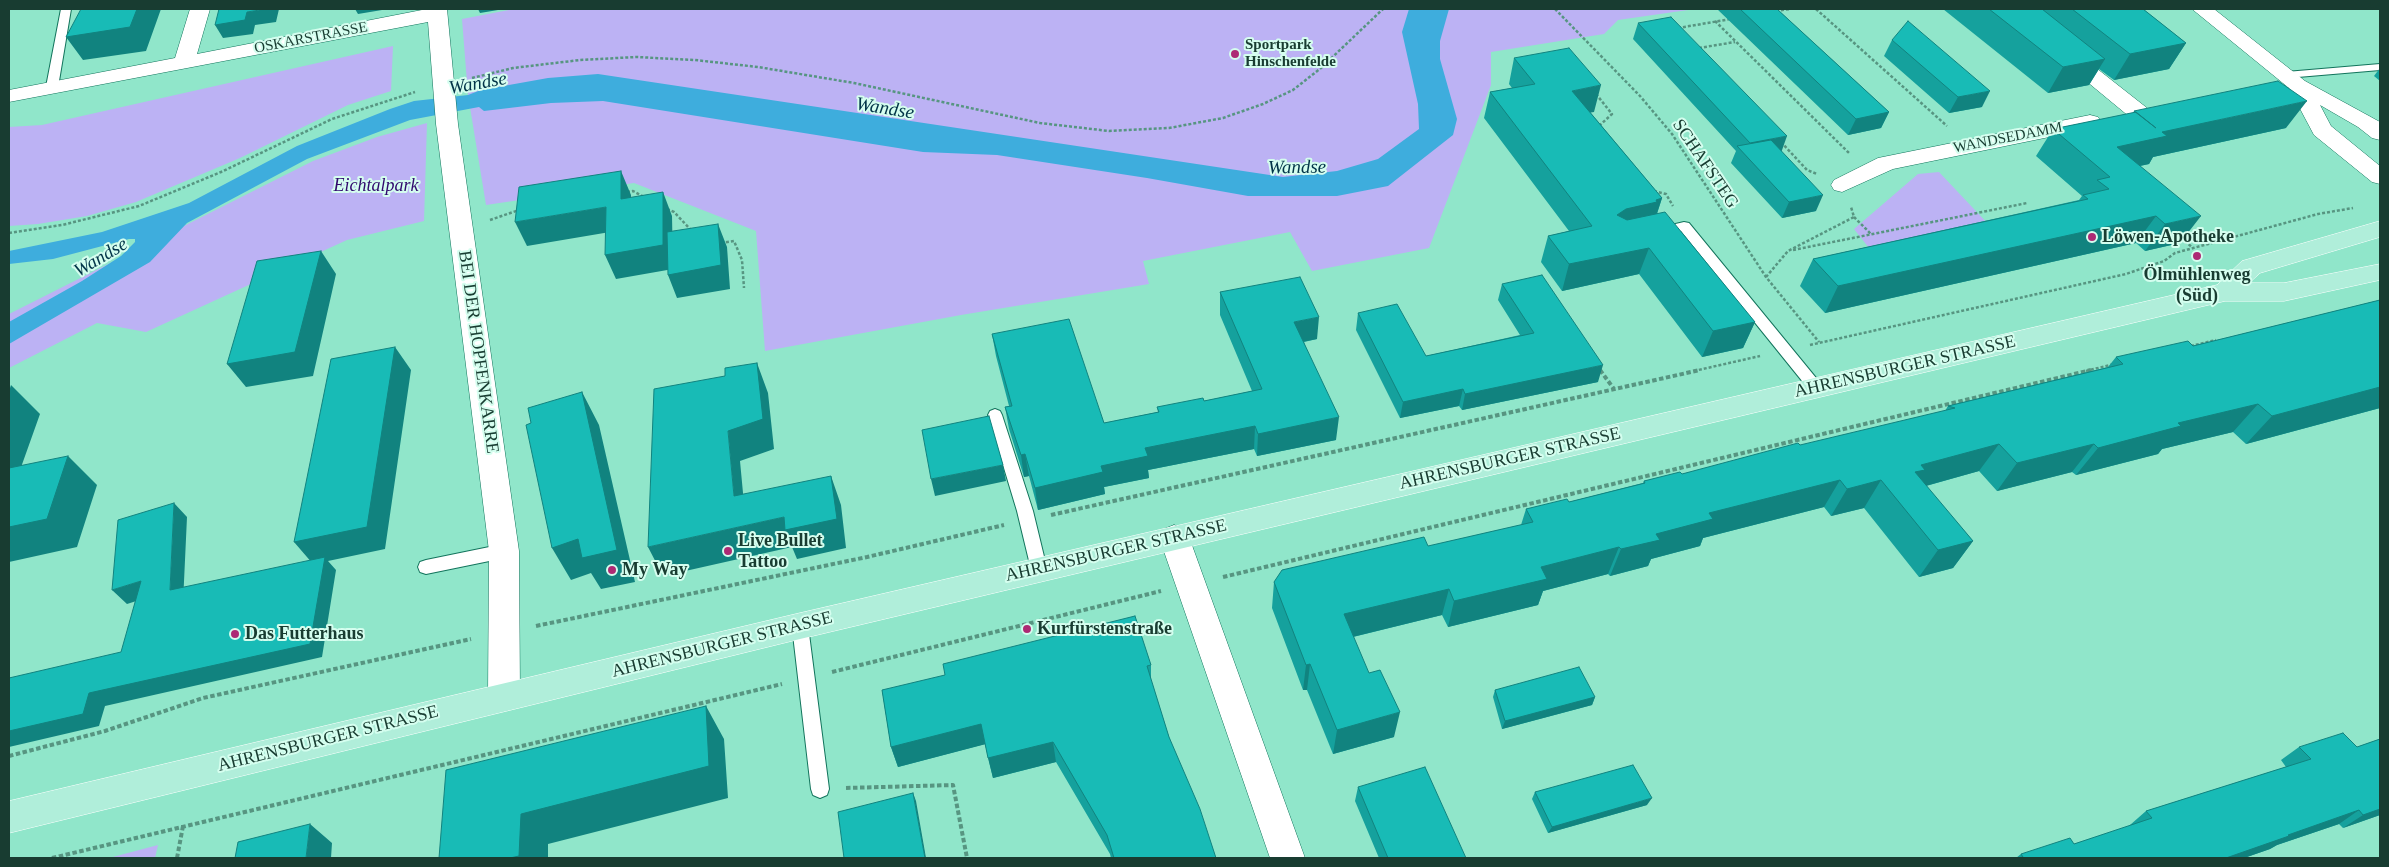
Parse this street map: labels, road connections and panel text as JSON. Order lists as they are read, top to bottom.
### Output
{
  "streets": {
    "main road": ["AHRENSBURGER STRASSE"],
    "street": ["OSKARSTRASSE", "WANDSEDAMM", "BEI DER HOPFENKARRE"],
    "path": ["SCHAFSTEG"]
  },
  "crossings": [
    ["OSKARSTRASSE", "BEI DER HOPFENKARRE"],
    ["BEI DER HOPFENKARRE", "AHRENSBURGER STRASSE"]
  ],
  "water": ["Wandse"],
  "parks": ["Eichtalpark"],
  "places": [
    "Sportpark Hinschenfelde",
    "Löwen-Apotheke",
    "Ölmühlenweg (Süd)",
    "Live Bullet Tattoo",
    "My Way",
    "Kurfürstenstraße",
    "Das Futterhaus"
  ]
}
